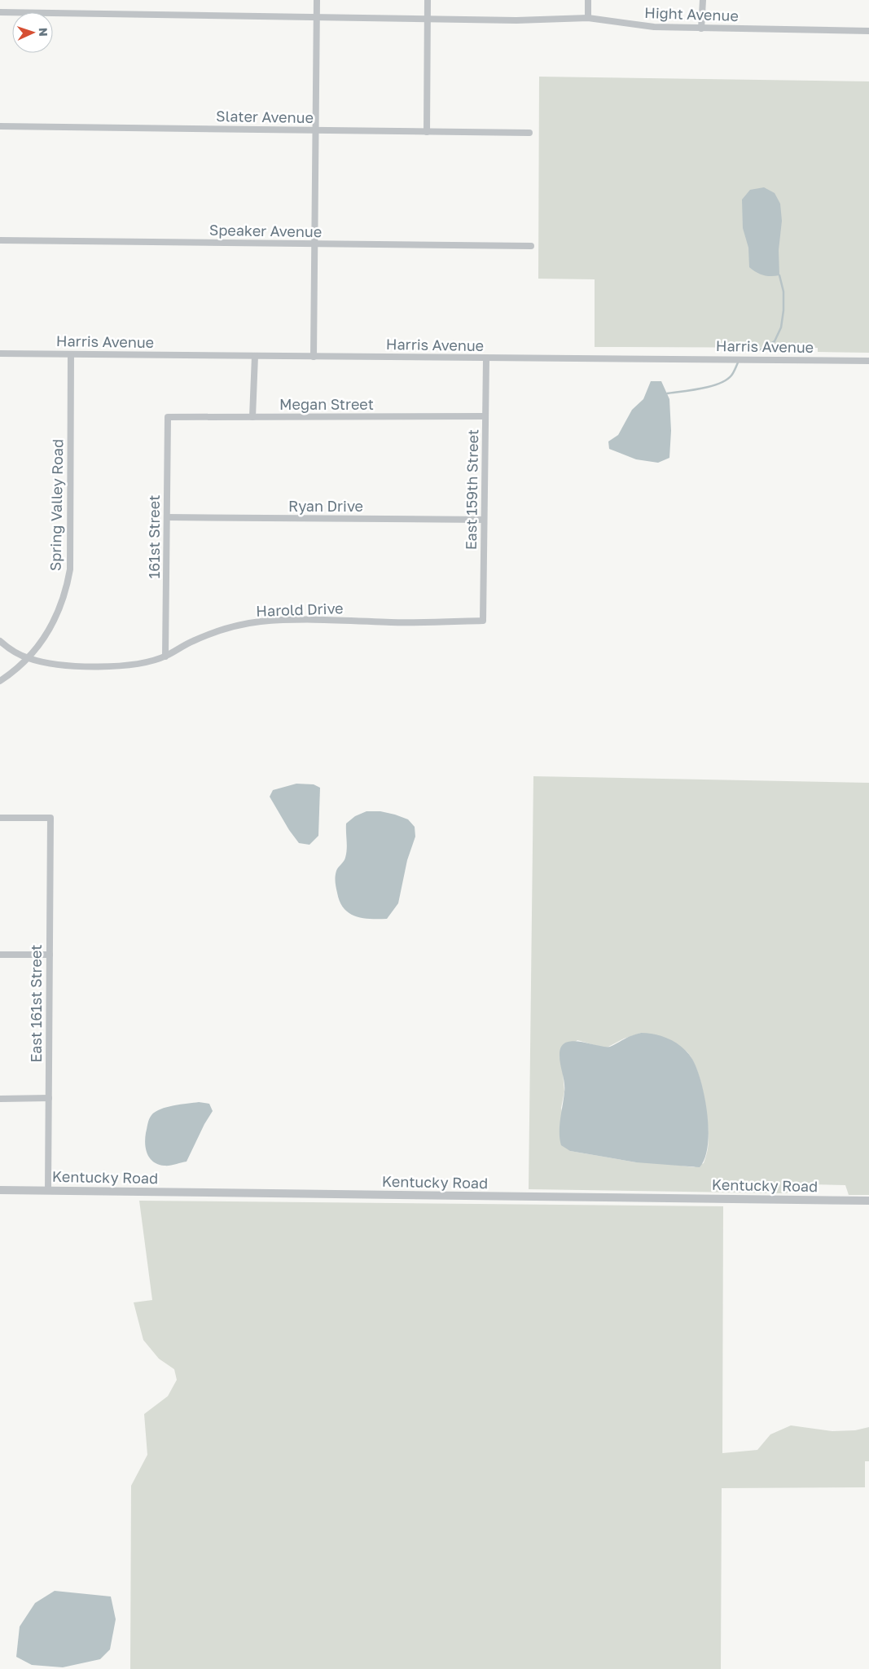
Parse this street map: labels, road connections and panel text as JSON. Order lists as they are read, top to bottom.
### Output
{
  "streets": {
    "street": [
      "Hight Avenue",
      "Slater Avenue",
      "Speaker Avenue",
      "Harris Avenue",
      "Megan Street",
      "East 159th Street",
      "Spring Valley Road",
      "Ryan Drive",
      "161st Street",
      "Harold Drive",
      "East 161st Street",
      "Kentucky Road"
    ]
  },
  "crossings": [
    ["Harris Avenue", "East 159th Street"],
    ["Harris Avenue", "Spring Valley Road"],
    ["Megan Street", "East 159th Street"],
    ["Megan Street", "161st Street"],
    ["East 159th Street", "Ryan Drive"],
    ["East 159th Street", "Harold Drive"],
    ["Spring Valley Road", "Harold Drive"],
    ["Ryan Drive", "161st Street"],
    ["161st Street", "Harold Drive"],
    ["East 161st Street", "Kentucky Road"]
  ],
  "north": "right"
}
